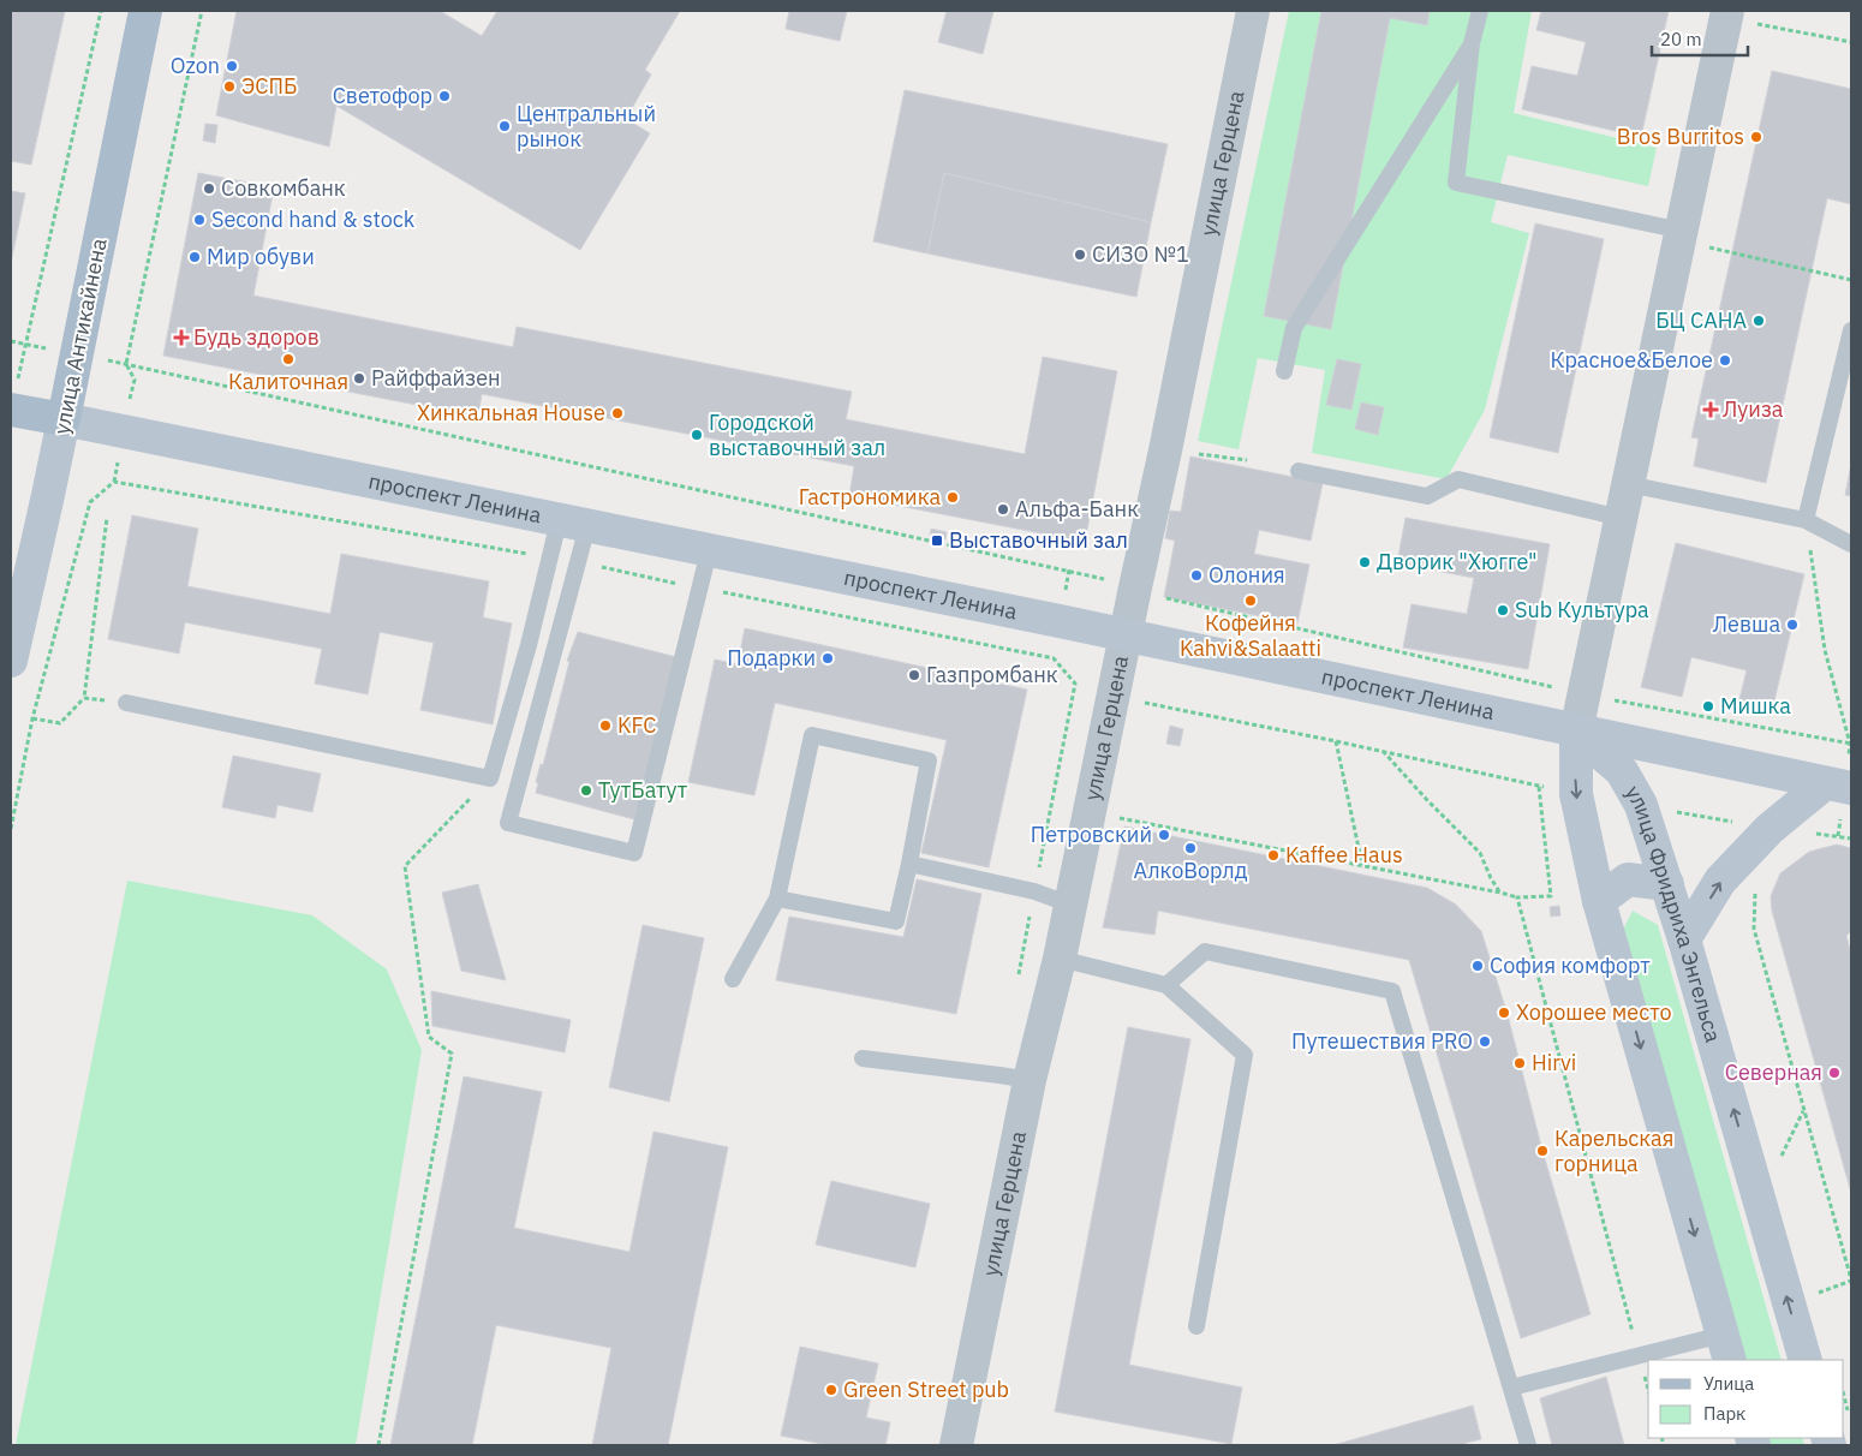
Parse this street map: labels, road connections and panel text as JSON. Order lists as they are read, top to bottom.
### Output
{
  "streets": {
    "main road": ["улица Антикайнена", "проспект Ленина", "улица Фридриха Энгельса"],
    "street": ["улица Герцена"]
  },
  "crossings": [
    ["улица Герцена", "проспект Ленина"],
    ["улица Антикайнена", "проспект Ленина"],
    ["проспект Ленина", "улица Фридриха Энгельса"]
  ],
  "places": {
    "other": [
      "Ozon",
      "ЭСПБ",
      "Светофор",
      "Центральный рынок",
      "Bros Burritos",
      "Совкомбанк",
      "Second hand & stock",
      "СИЗО №1",
      "Мир обуви",
      "БЦ САНА",
      "Калиточная",
      "Красное&Белое",
      "Райффайзен",
      "Хинкальная House",
      "Городской выставочный зал",
      "Гастрономика",
      "Альфа-Банк",
      "Дворик \"Хюгге\"",
      "Олония",
      "Кофейня Kahvi&Salaatti",
      "Sub Культура",
      "Левша",
      "Подарки",
      "Газпромбанк",
      "Мишка",
      "KFC",
      "ТутБатут",
      "Петровский",
      "АлкоВорлд",
      "Kaffee Haus",
      "София комфорт",
      "Хорошее место",
      "Путешествия PRO",
      "Hirvi",
      "Северная",
      "Карельская горница",
      "Green Street pub"
    ],
    "health": ["Будь здоров", "Луиза"],
    "transit": ["Выставочный зал"]
  },
  "legend": ["Улица", "Парк"],
  "scale_bar": "20 m"
}
